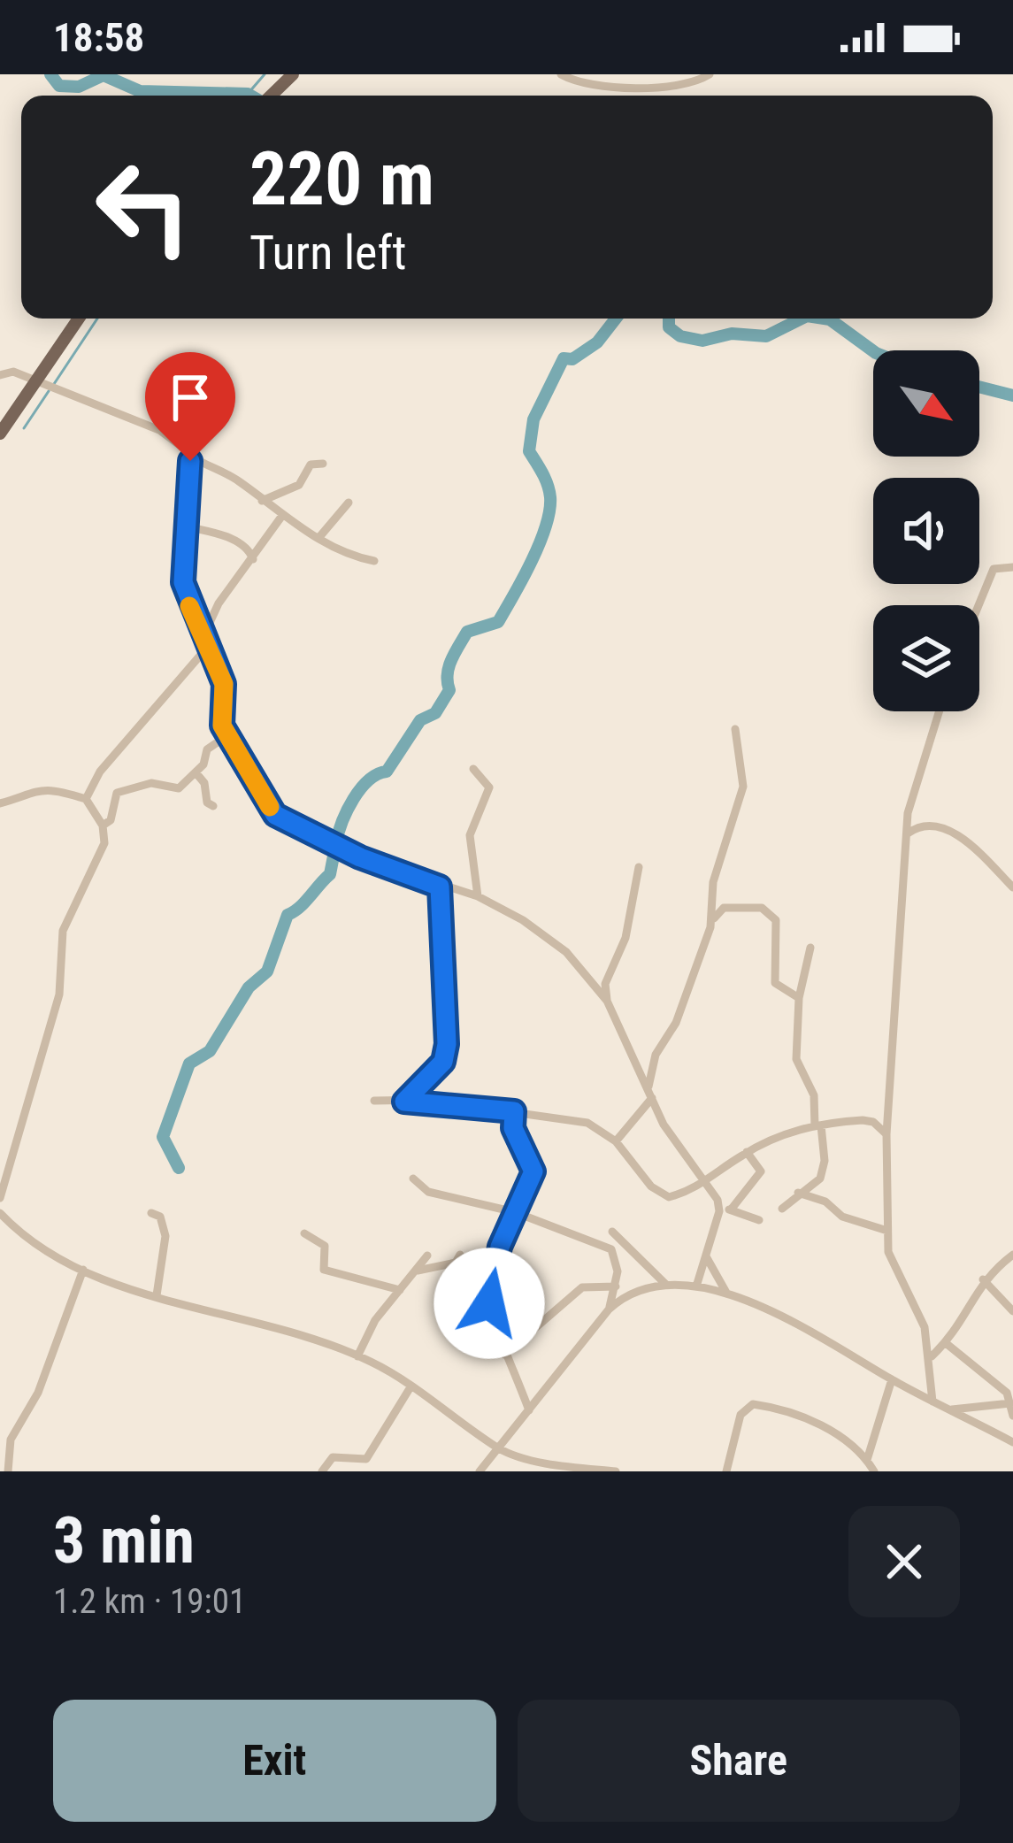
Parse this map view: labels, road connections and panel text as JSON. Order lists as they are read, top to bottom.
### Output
{
  "north": "bottom right",
  "page": {
    "status": "18:58",
    "turn": ["220 m", "Turn left"],
    "heading": ["3 min", "1.2 km · 19:01"],
    "buttons": ["Exit", "Share"]
  }
}
